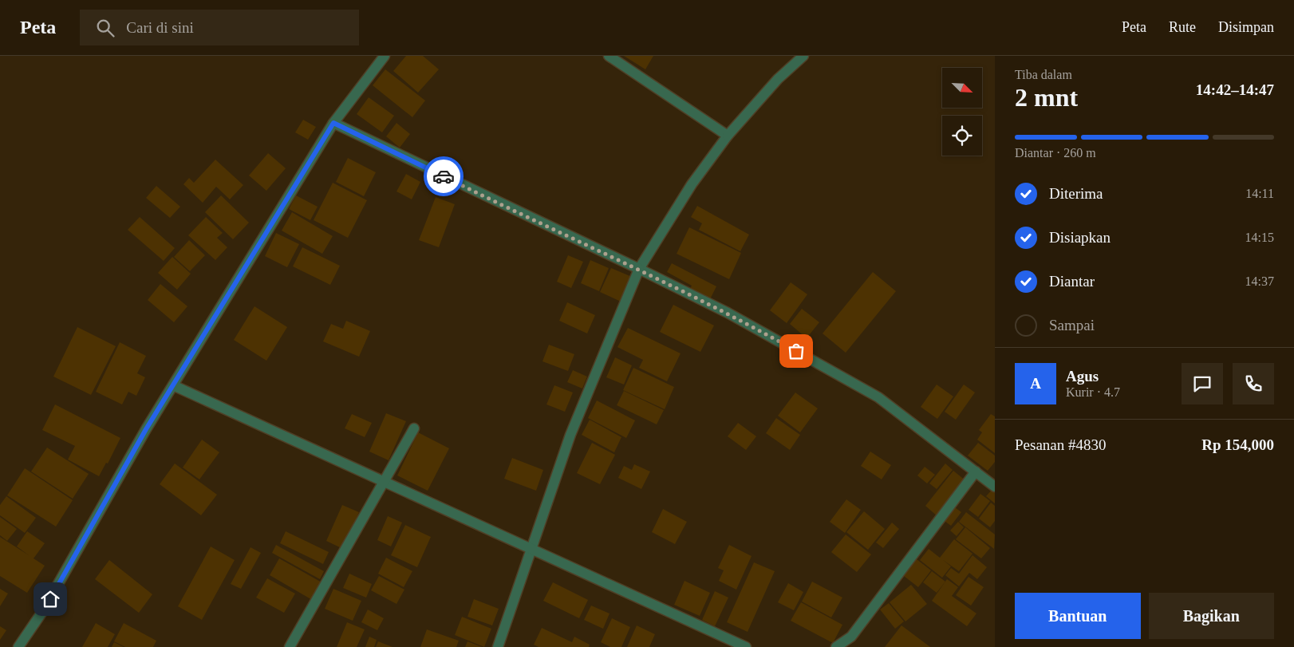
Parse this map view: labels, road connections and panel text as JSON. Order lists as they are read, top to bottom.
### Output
{
  "north": "bottom right",
  "page": {
    "header": "Peta",
    "search": "Cari di sini",
    "nav": ["Peta", "Rute", "Disimpan"],
    "heading": ["2 mnt", "Tiba dalam", "14:42–14:47"],
    "panel": [
      "Agus",
      "Kurir · 4.7",
      "Pesanan #4830",
      "Rp 154,000"
    ],
    "bar": "Diantar · 260 m",
    "list": [
      ["Diterima", "14:11"],
      ["Disiapkan", "14:15"],
      ["Diantar", "14:37"],
      "Sampai"
    ],
    "round": "A",
    "buttons": ["Bantuan", "Bagikan"]
  }
}
